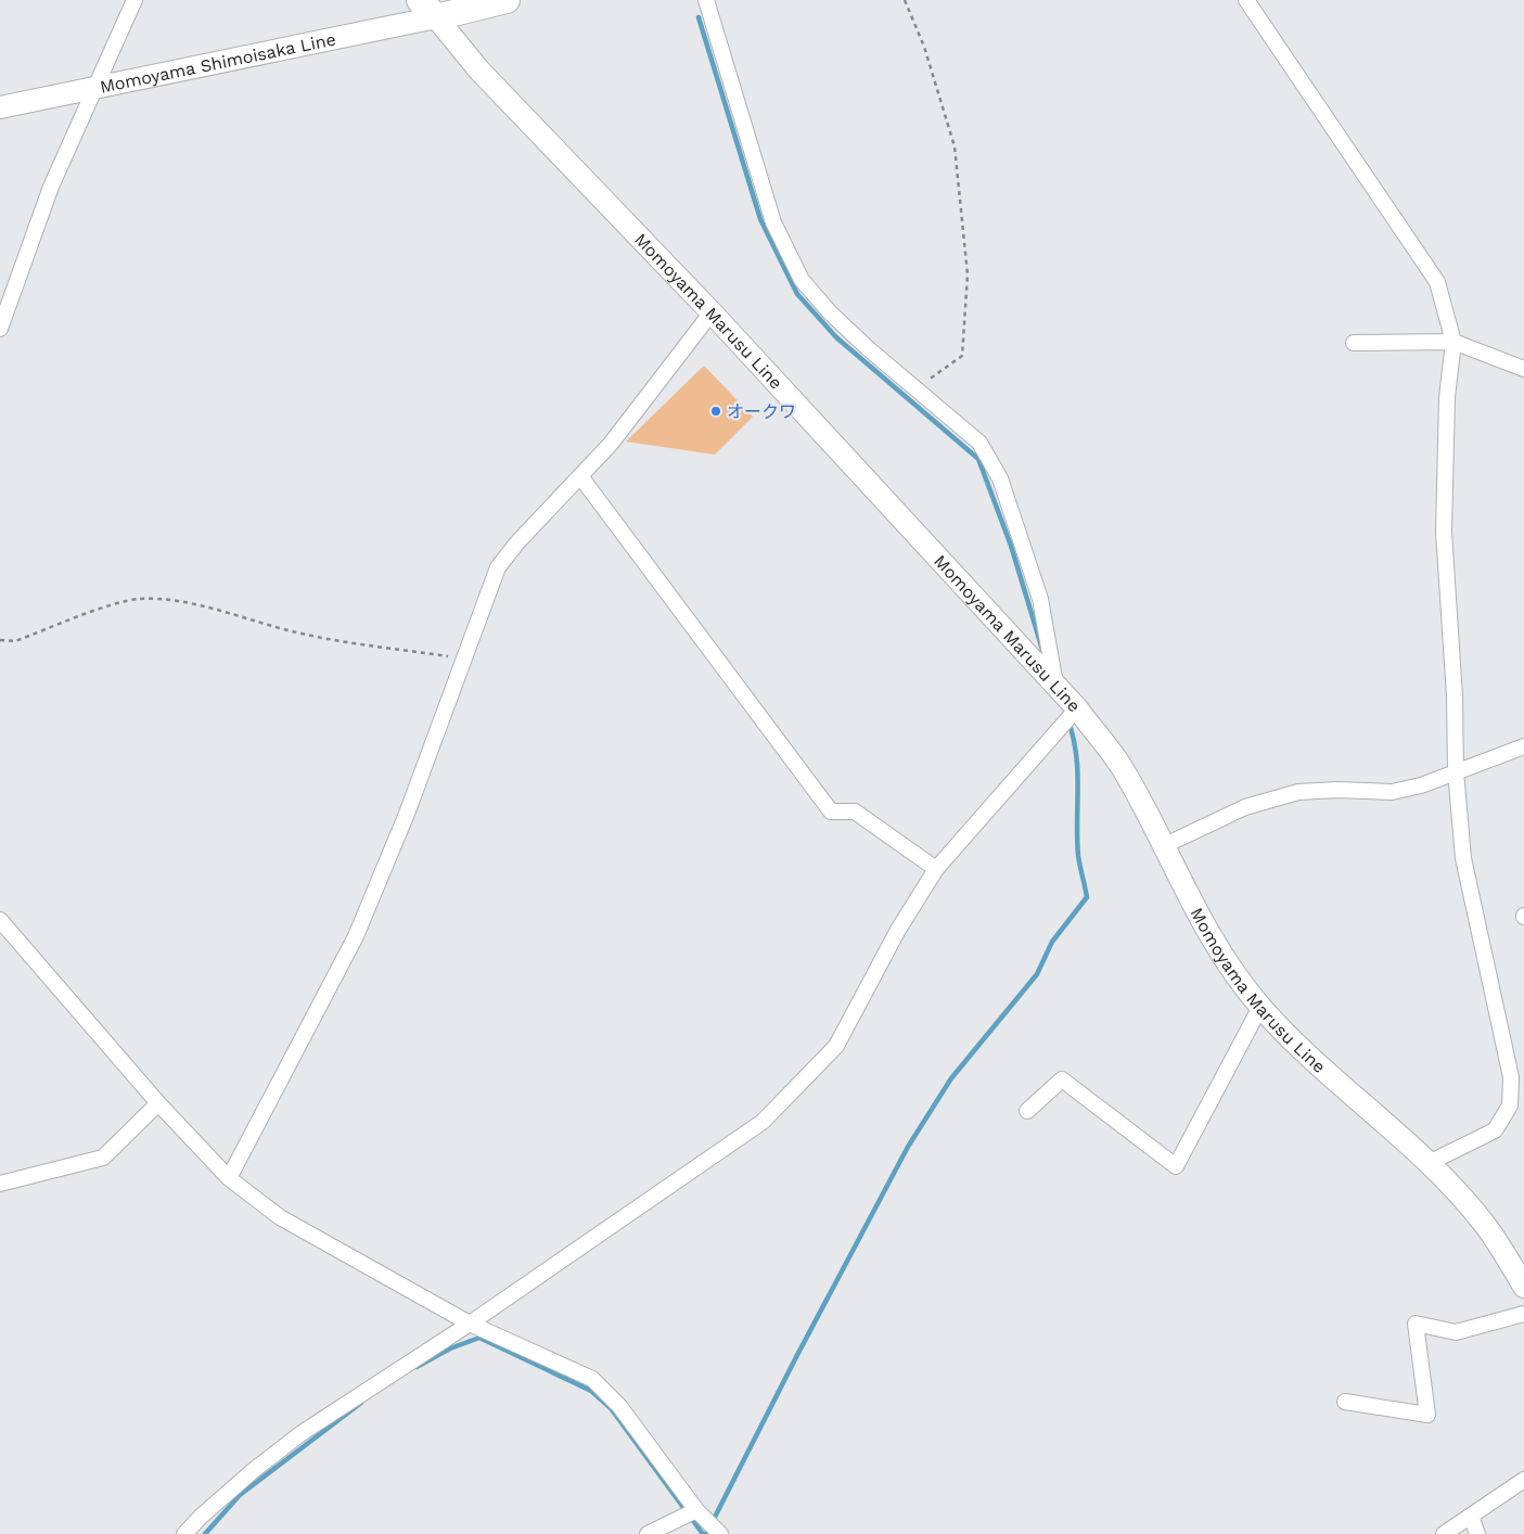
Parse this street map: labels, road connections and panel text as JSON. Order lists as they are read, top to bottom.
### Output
{
  "streets": {
    "main road": ["Momoyama Shimoisaka Line", "Momoyama Marusu Line"]
  },
  "crossings": [
    ["Momoyama Shimoisaka Line", "Momoyama Marusu Line"]
  ],
  "places": ["オークワ"]
}
